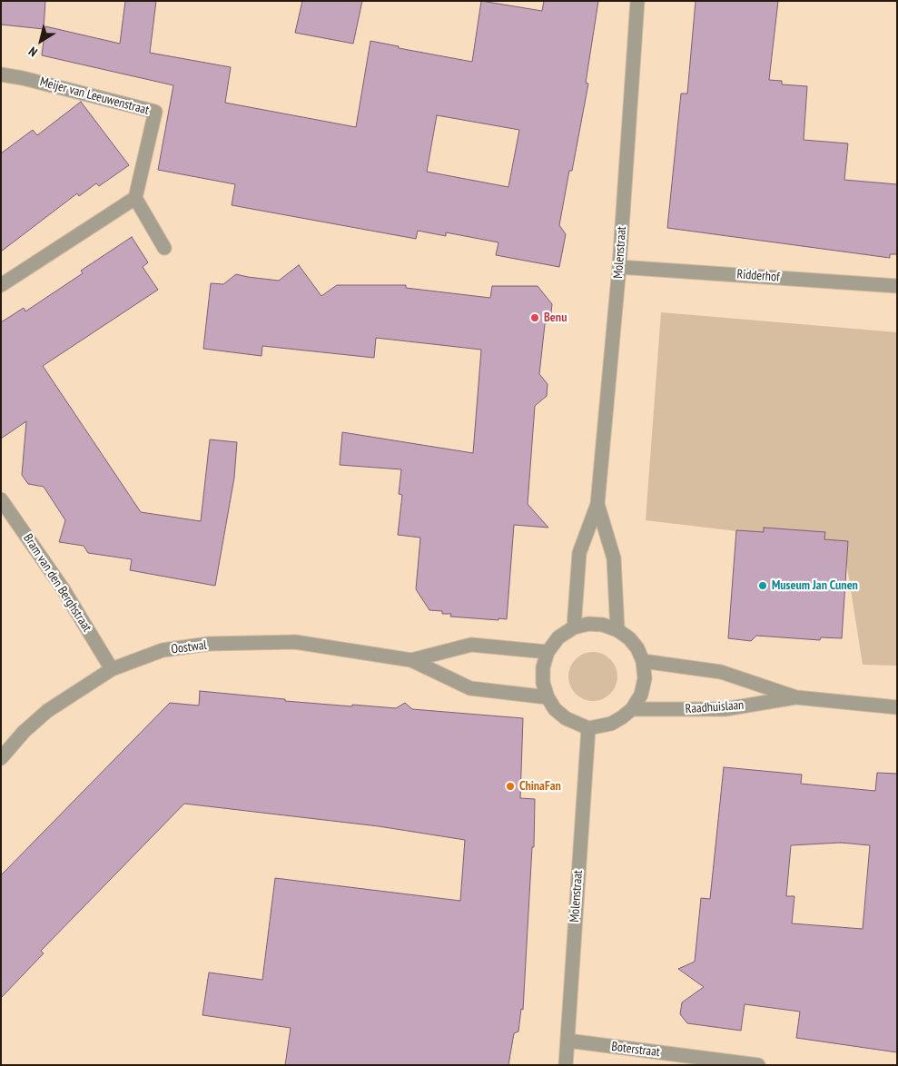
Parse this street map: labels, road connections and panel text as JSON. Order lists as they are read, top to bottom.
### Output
{
  "streets": {
    "street": [
      "Meijer van Leeuwenstraat",
      "Molenstraat",
      "Ridderhof",
      "Bram van den Berghstraat",
      "Oostwal",
      "Raadhuislaan",
      "Boterstraat"
    ]
  },
  "crossings": [
    ["Molenstraat", "Ridderhof"],
    ["Molenstraat", "Oostwal"],
    ["Molenstraat", "Raadhuislaan"],
    ["Molenstraat", "Boterstraat"],
    ["Bram van den Berghstraat", "Oostwal"],
    ["Oostwal", "Raadhuislaan"]
  ],
  "places": ["Benu", "Museum Jan Cunen", "ChinaFan"],
  "north": "bottom left"
}
